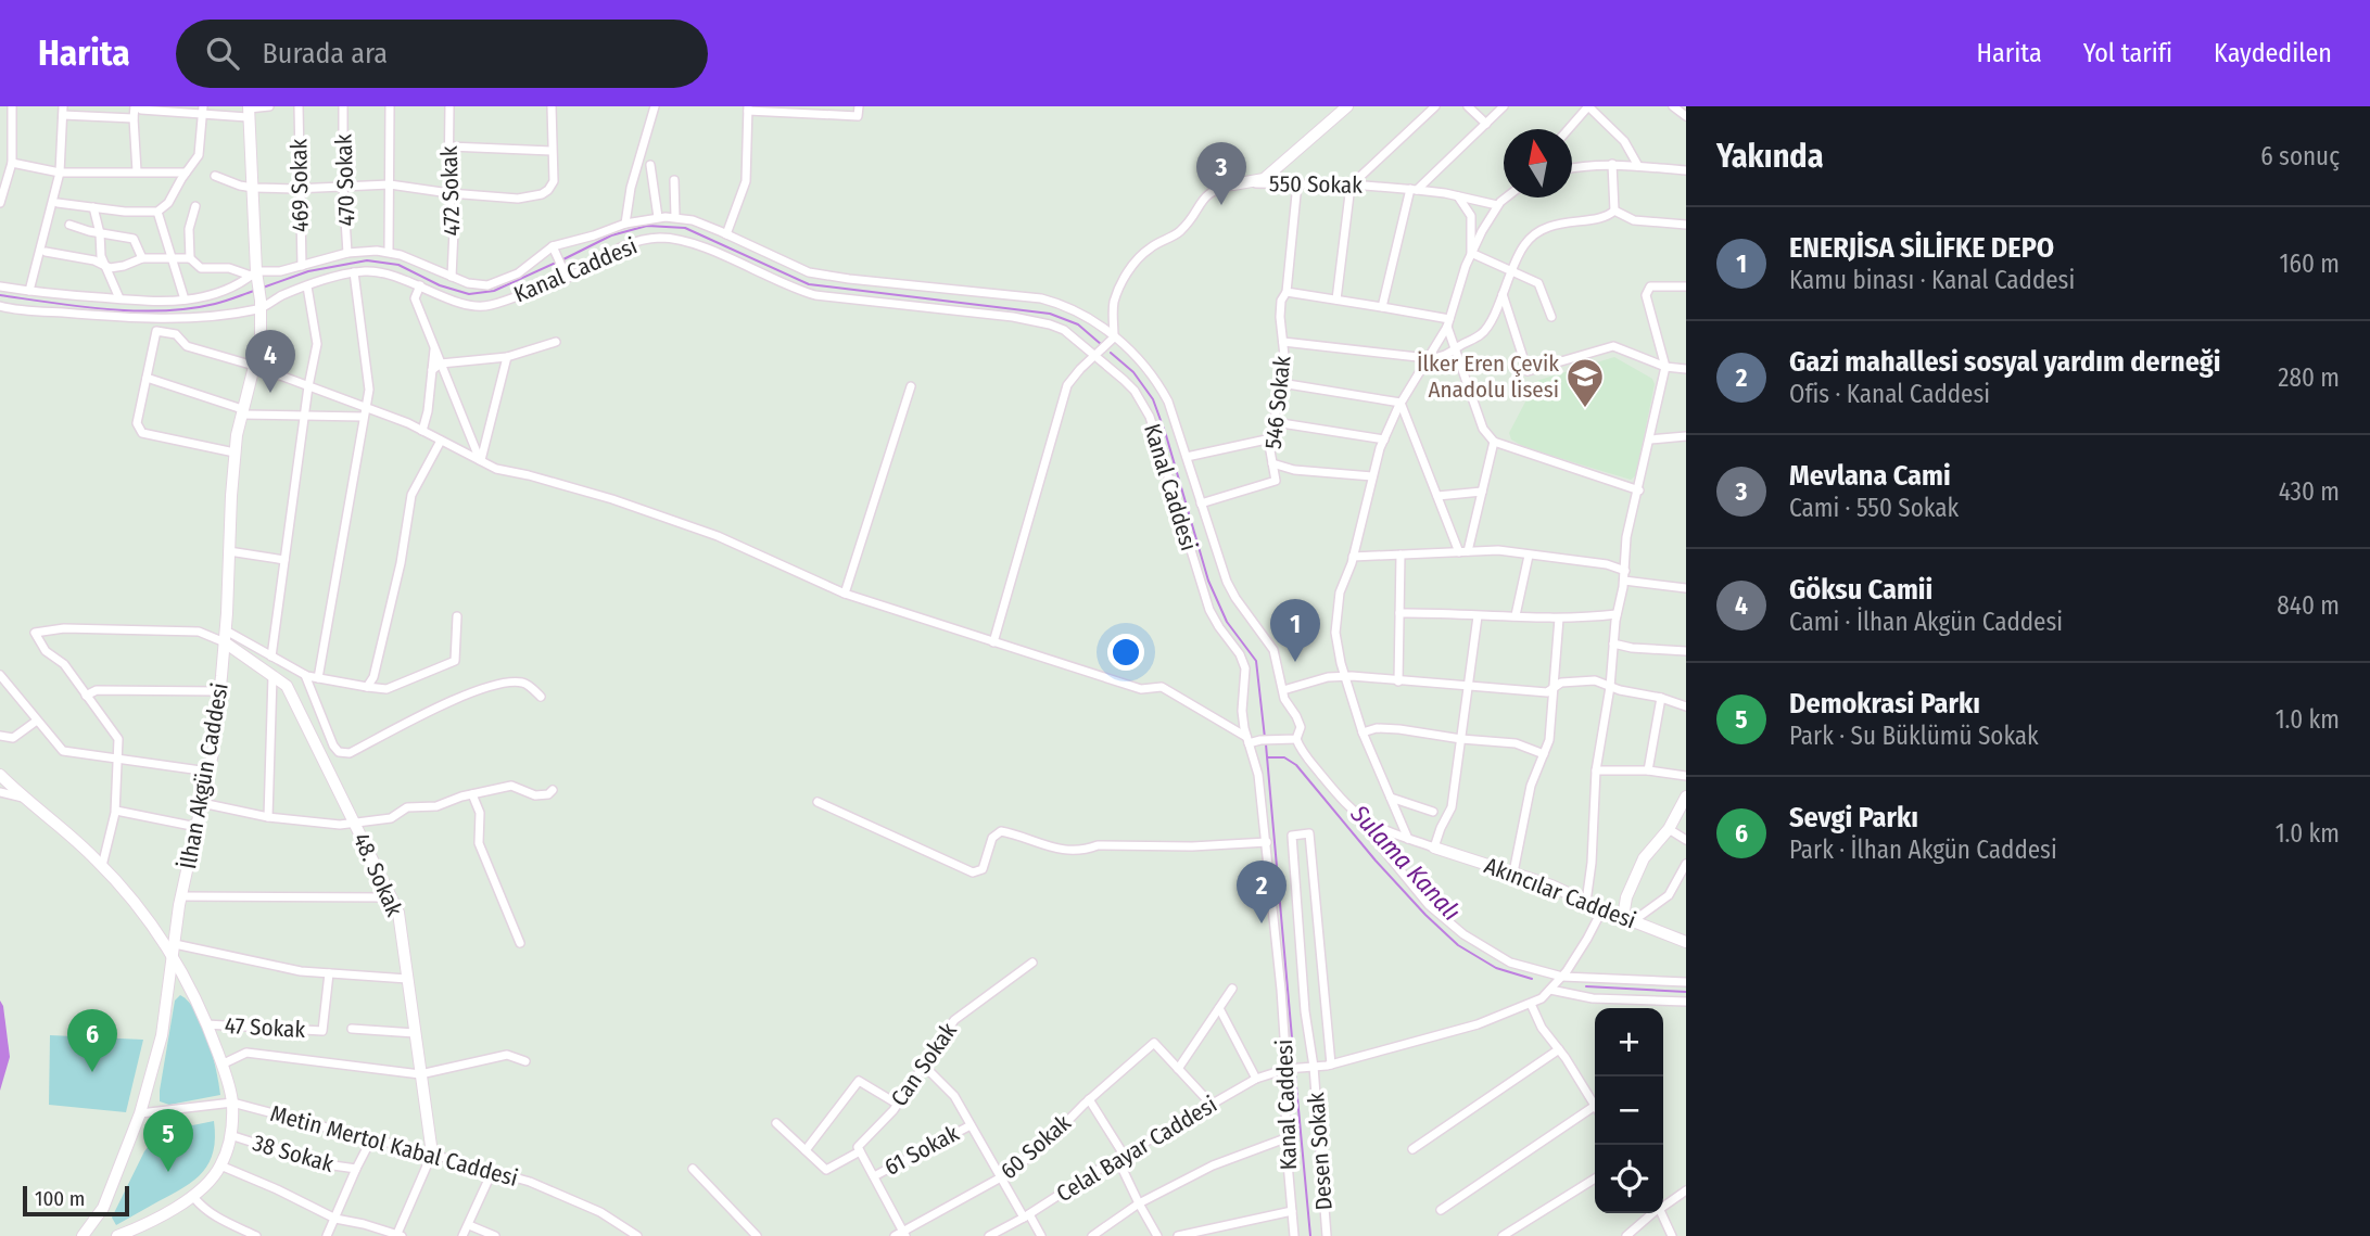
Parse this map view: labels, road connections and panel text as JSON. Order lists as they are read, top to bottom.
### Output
{
  "streets": {
    "main road": ["İlhan Akgün Caddesi", "48. Sokak", "Akıncılar Caddesi"],
    "street": [
      "470 Sokak",
      "550 Sokak",
      "469 Sokak",
      "472 Sokak",
      "Kanal Caddesi",
      "546 Sokak",
      "47 Sokak",
      "Can Sokak",
      "Metin Mertol Kabal Caddesi",
      "60 Sokak",
      "Celal Bayar Caddesi",
      "61 Sokak",
      "Desen Sokak",
      "38 Sokak"
    ]
  },
  "crossings": [
    ["550 Sokak", "546 Sokak"],
    ["Kanal Caddesi", "İlhan Akgün Caddesi"],
    ["Kanal Caddesi", "Celal Bayar Caddesi"],
    ["İlhan Akgün Caddesi", "48. Sokak"],
    ["İlhan Akgün Caddesi", "Metin Mertol Kabal Caddesi"],
    ["48. Sokak", "Metin Mertol Kabal Caddesi"],
    ["Akıncılar Caddesi", "Celal Bayar Caddesi"],
    ["Celal Bayar Caddesi", "Desen Sokak"]
  ],
  "water": ["Sulama Kanalı"],
  "places": {
    "school or university": ["İlker Eren Çevik Anadolu lisesi"]
  },
  "scale_bar": "100 m",
  "north": "top",
  "page": {
    "header": "Harita",
    "search": "Burada ara",
    "nav": ["Harita", "Yol tarifi", "Kaydedilen"],
    "heading": ["Yakında", "6 sonuç"],
    "pins": [
      "3",
      "4",
      "1",
      "2",
      "6",
      "5"
    ],
    "list": [
      {
        "mark": "1",
        "name": "ENERJİSA SİLİFKE DEPO",
        "note": "Kamu binası · Kanal Caddesi",
        "value": "160 m"
      },
      {
        "mark": "2",
        "name": "Gazi mahallesi sosyal yardım derneği",
        "note": "Ofis · Kanal Caddesi",
        "value": "280 m"
      },
      {
        "mark": "3",
        "name": "Mevlana Cami",
        "note": "Cami · 550 Sokak",
        "value": "430 m"
      },
      {
        "mark": "4",
        "name": "Göksu Camii",
        "note": "Cami · İlhan Akgün Caddesi",
        "value": "840 m"
      },
      {
        "mark": "5",
        "name": "Demokrasi Parkı",
        "note": "Park · Su Büklümü Sokak",
        "value": "1.0 km"
      },
      {
        "mark": "6",
        "name": "Sevgi Parkı",
        "note": "Park · İlhan Akgün Caddesi",
        "value": "1.0 km"
      }
    ],
    "map_buttons": ["+", "−"],
    "scale": "100 m"
  }
}
